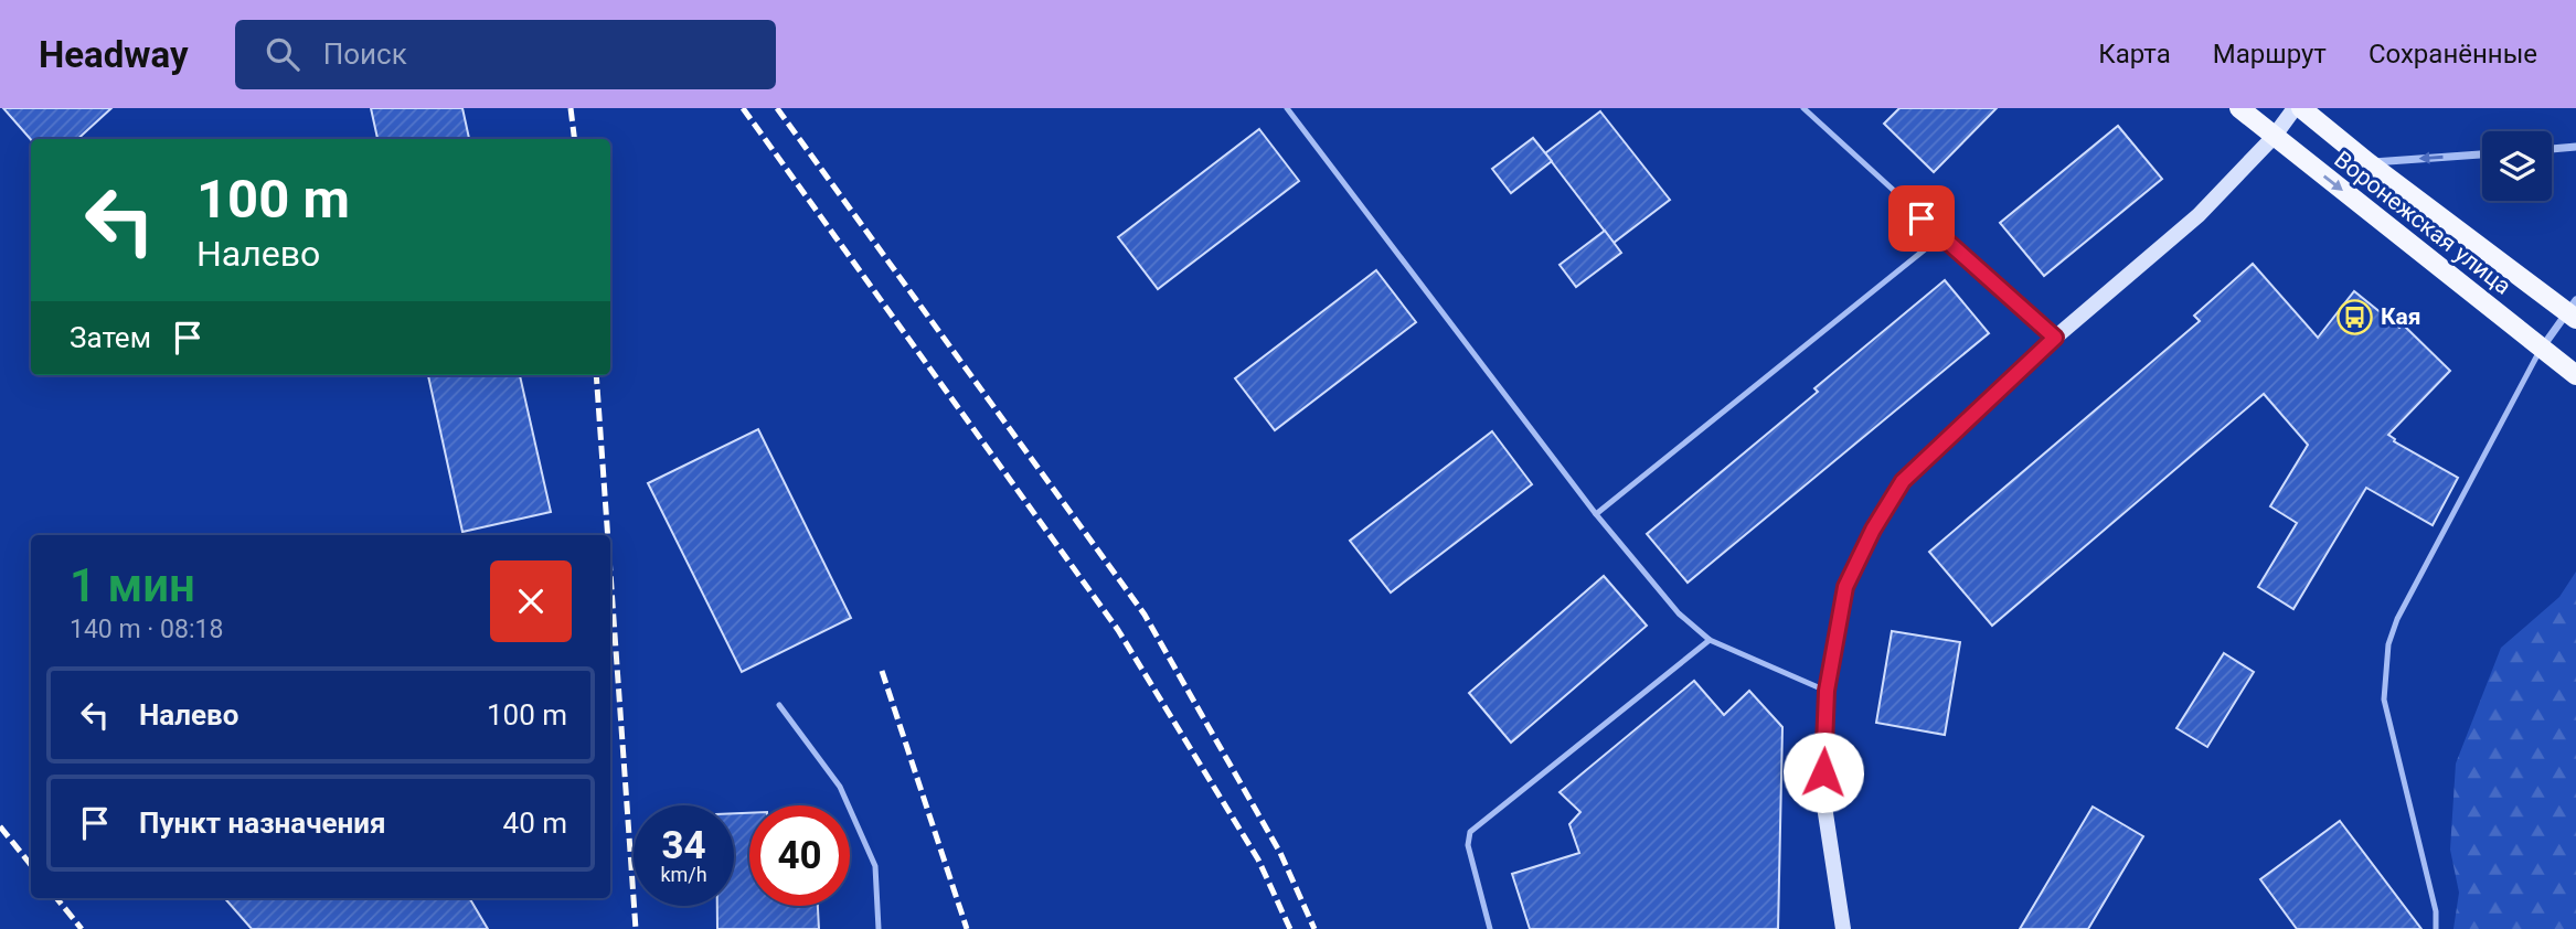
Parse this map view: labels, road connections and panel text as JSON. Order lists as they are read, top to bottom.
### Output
{
  "streets": {
    "main road": ["Воронежская улица"]
  },
  "places": {
    "bus stop": ["Кая"]
  },
  "page": {
    "header": "Headway",
    "search": "Поиск",
    "nav": ["Карта", "Маршрут", "Сохранённые"],
    "turn": ["100 m", "Налево"],
    "then": "Затем",
    "heading": ["1 мин", "140 m · 08:18"],
    "list": [
      {
        "name": "Налево",
        "value": "100 m"
      },
      {
        "name": "Пункт назначения",
        "value": "40 m"
      }
    ],
    "speed": "34 km/h",
    "limit": "40"
  }
}
